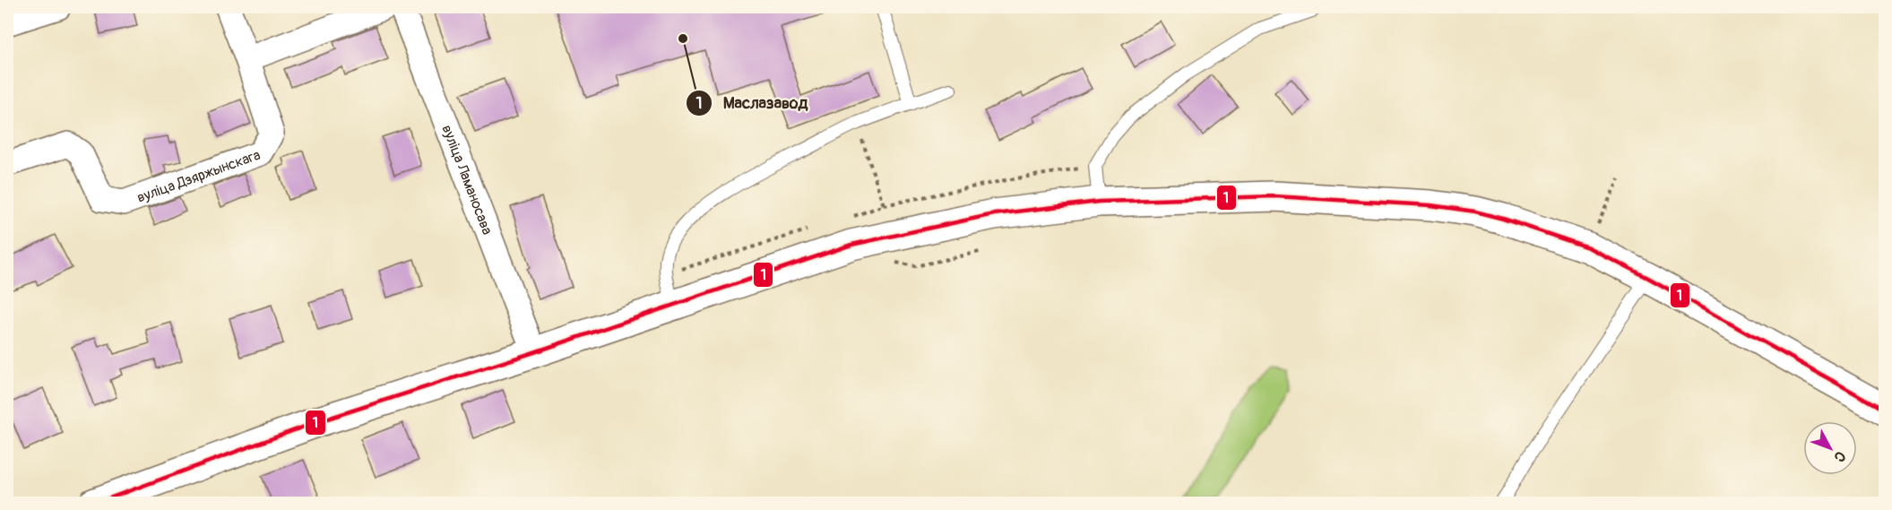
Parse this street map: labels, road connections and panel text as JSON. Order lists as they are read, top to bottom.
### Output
{
  "streets": {
    "street": ["вуліца Дзяржынскага", "вуліца Ламаносава"]
  },
  "places": ["Маслазавод"],
  "lines": ["transit line 1"],
  "north": "bottom right"
}
